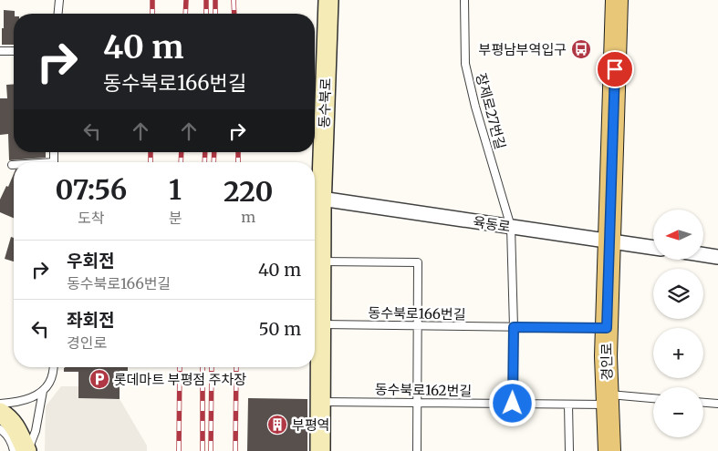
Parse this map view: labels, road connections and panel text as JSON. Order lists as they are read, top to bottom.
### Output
{
  "streets": {
    "main road": ["경인로"],
    "street": ["동수북로", "육동로"],
    "lane": ["장제로27번길", "동수북로166번길", "동수북로162번길"]
  },
  "crossings": [
    ["동수북로", "육동로"],
    ["동수북로", "동수북로166번길"],
    ["동수북로", "동수북로162번길"],
    ["장제로27번길", "육동로"],
    ["육동로", "경인로"],
    ["동수북로166번길", "경인로"],
    ["경인로", "동수북로162번길"]
  ],
  "places": {
    "bus stop": ["부평남부역입구"],
    "parking": ["롯데마트 부평점 주차장"],
    "building": ["부평역"]
  },
  "north": "left",
  "page": {
    "turn": ["40 m", "동수북로166번길"],
    "eta": [
      "07:56",
      "도착",
      "1",
      "분",
      "220",
      "m"
    ],
    "map_buttons": ["+", "−"],
    "list": [
      {
        "name": "우회전",
        "note": "동수북로166번길",
        "value": "40 m"
      },
      {
        "name": "좌회전",
        "note": "경인로",
        "value": "50 m"
      }
    ]
  }
}
